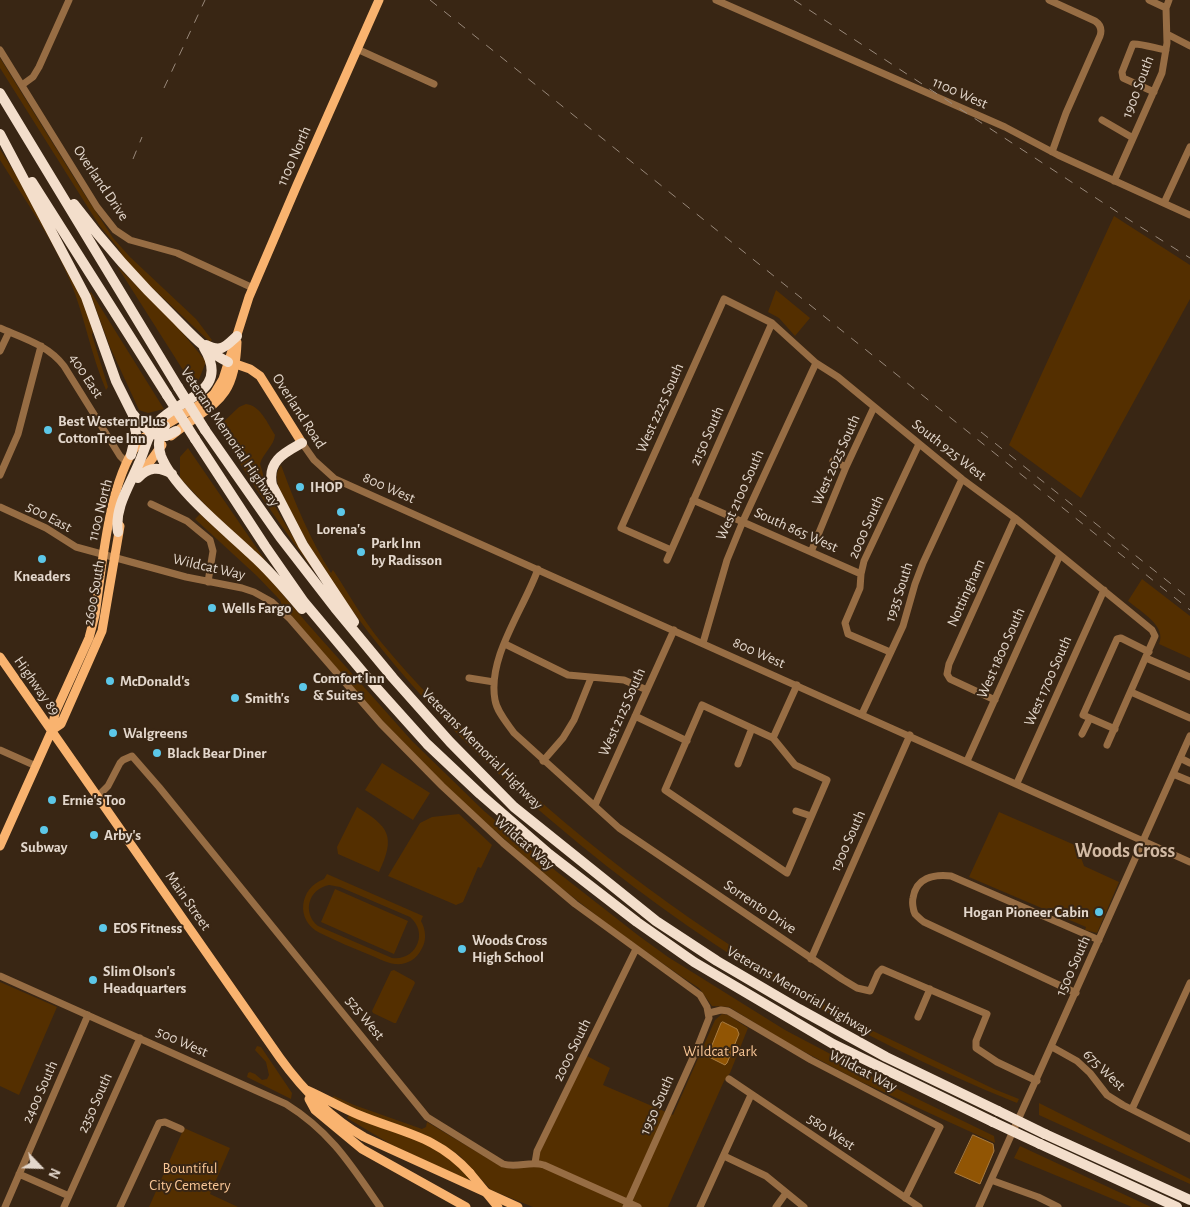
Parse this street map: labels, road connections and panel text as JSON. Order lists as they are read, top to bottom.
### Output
{
  "streets": {
    "highway": ["Veterans Memorial Highway"],
    "main road": [
      "1100 North",
      "Overland Road",
      "2600 South",
      "Highway 89",
      "Main Street"
    ],
    "street": [
      "1900 South",
      "1100 West",
      "Overland Drive",
      "400 East",
      "West 2225 South",
      "2150 South",
      "South 925 West",
      "West 2025 South",
      "800 West",
      "West 2100 South",
      "500 East",
      "2000 South",
      "South 865 West",
      "Wildcat Way",
      "1935 South",
      "Nottingham",
      "West 1800 South",
      "West 1700 South",
      "West 2125 South",
      "Sorrento Drive",
      "1500 South",
      "525 West",
      "500 West",
      "675 West",
      "2400 South",
      "2350 South",
      "1950 South",
      "580 West"
    ]
  },
  "crossings": [
    ["1900 South", "1100 West"],
    ["1900 South", "800 West"],
    ["1900 South", "Sorrento Drive"],
    ["1100 North", "Overland Drive"],
    ["1100 North", "400 East"],
    ["1100 North", "Overland Road"],
    ["1100 North", "500 East"],
    ["1100 North", "2600 South"],
    ["1100 North", "Highway 89"],
    ["1100 North", "Main Street"],
    ["West 2225 South", "2150 South"],
    ["West 2225 South", "South 925 West"],
    ["Overland Road", "800 West"],
    ["Overland Road", "2600 South"],
    ["2150 South", "South 925 West"],
    ["2150 South", "South 865 West"],
    ["South 925 West", "West 2025 South"],
    ["South 925 West", "West 2100 South"],
    ["South 925 West", "2000 South"],
    ["South 925 West", "1935 South"],
    ["South 925 West", "Nottingham"],
    ["South 925 West", "West 1800 South"],
    ["South 925 West", "West 1700 South"],
    ["West 2025 South", "South 865 West"],
    ["800 West", "West 2100 South"],
    ["800 West", "1935 South"],
    ["800 West", "West 1800 South"],
    ["800 West", "West 1700 South"],
    ["800 West", "West 2125 South"],
    ["800 West", "1500 South"],
    ["West 2100 South", "South 865 West"],
    ["500 East", "Wildcat Way"],
    ["500 East", "2600 South"],
    ["2000 South", "South 865 West"],
    ["2000 South", "Wildcat Way"],
    ["2000 South", "1935 South"],
    ["2000 South", "525 West"],
    ["Wildcat Way", "2600 South"],
    ["Wildcat Way", "1950 South"],
    ["Wildcat Way", "580 West"],
    ["2600 South", "Highway 89"],
    ["2600 South", "Main Street"],
    ["Nottingham", "West 1800 South"],
    ["Highway 89", "Main Street"],
    ["West 2125 South", "Sorrento Drive"],
    ["Main Street", "525 West"],
    ["Sorrento Drive", "1500 South"],
    ["1500 South", "675 West"],
    ["525 West", "1950 South"],
    ["500 West", "2400 South"],
    ["500 West", "2350 South"]
  ],
  "districts": ["Woods Cross"],
  "parks": ["Wildcat Park", "Bountiful City Cemetery"],
  "places": [
    "Best Western Plus CottonTree Inn",
    "IHOP",
    "Lorena's",
    "Park Inn by Radisson",
    "Kneaders",
    "Wells Fargo",
    "McDonald's",
    "Comfort Inn & Suites",
    "Smith's",
    "Walgreens",
    "Black Bear Diner",
    "Ernie's Too",
    "Subway",
    "Arby's",
    "Hogan Pioneer Cabin",
    "EOS Fitness",
    "Woods Cross High School",
    "Slim Olson's Headquarters"
  ],
  "north": "bottom right"
}
